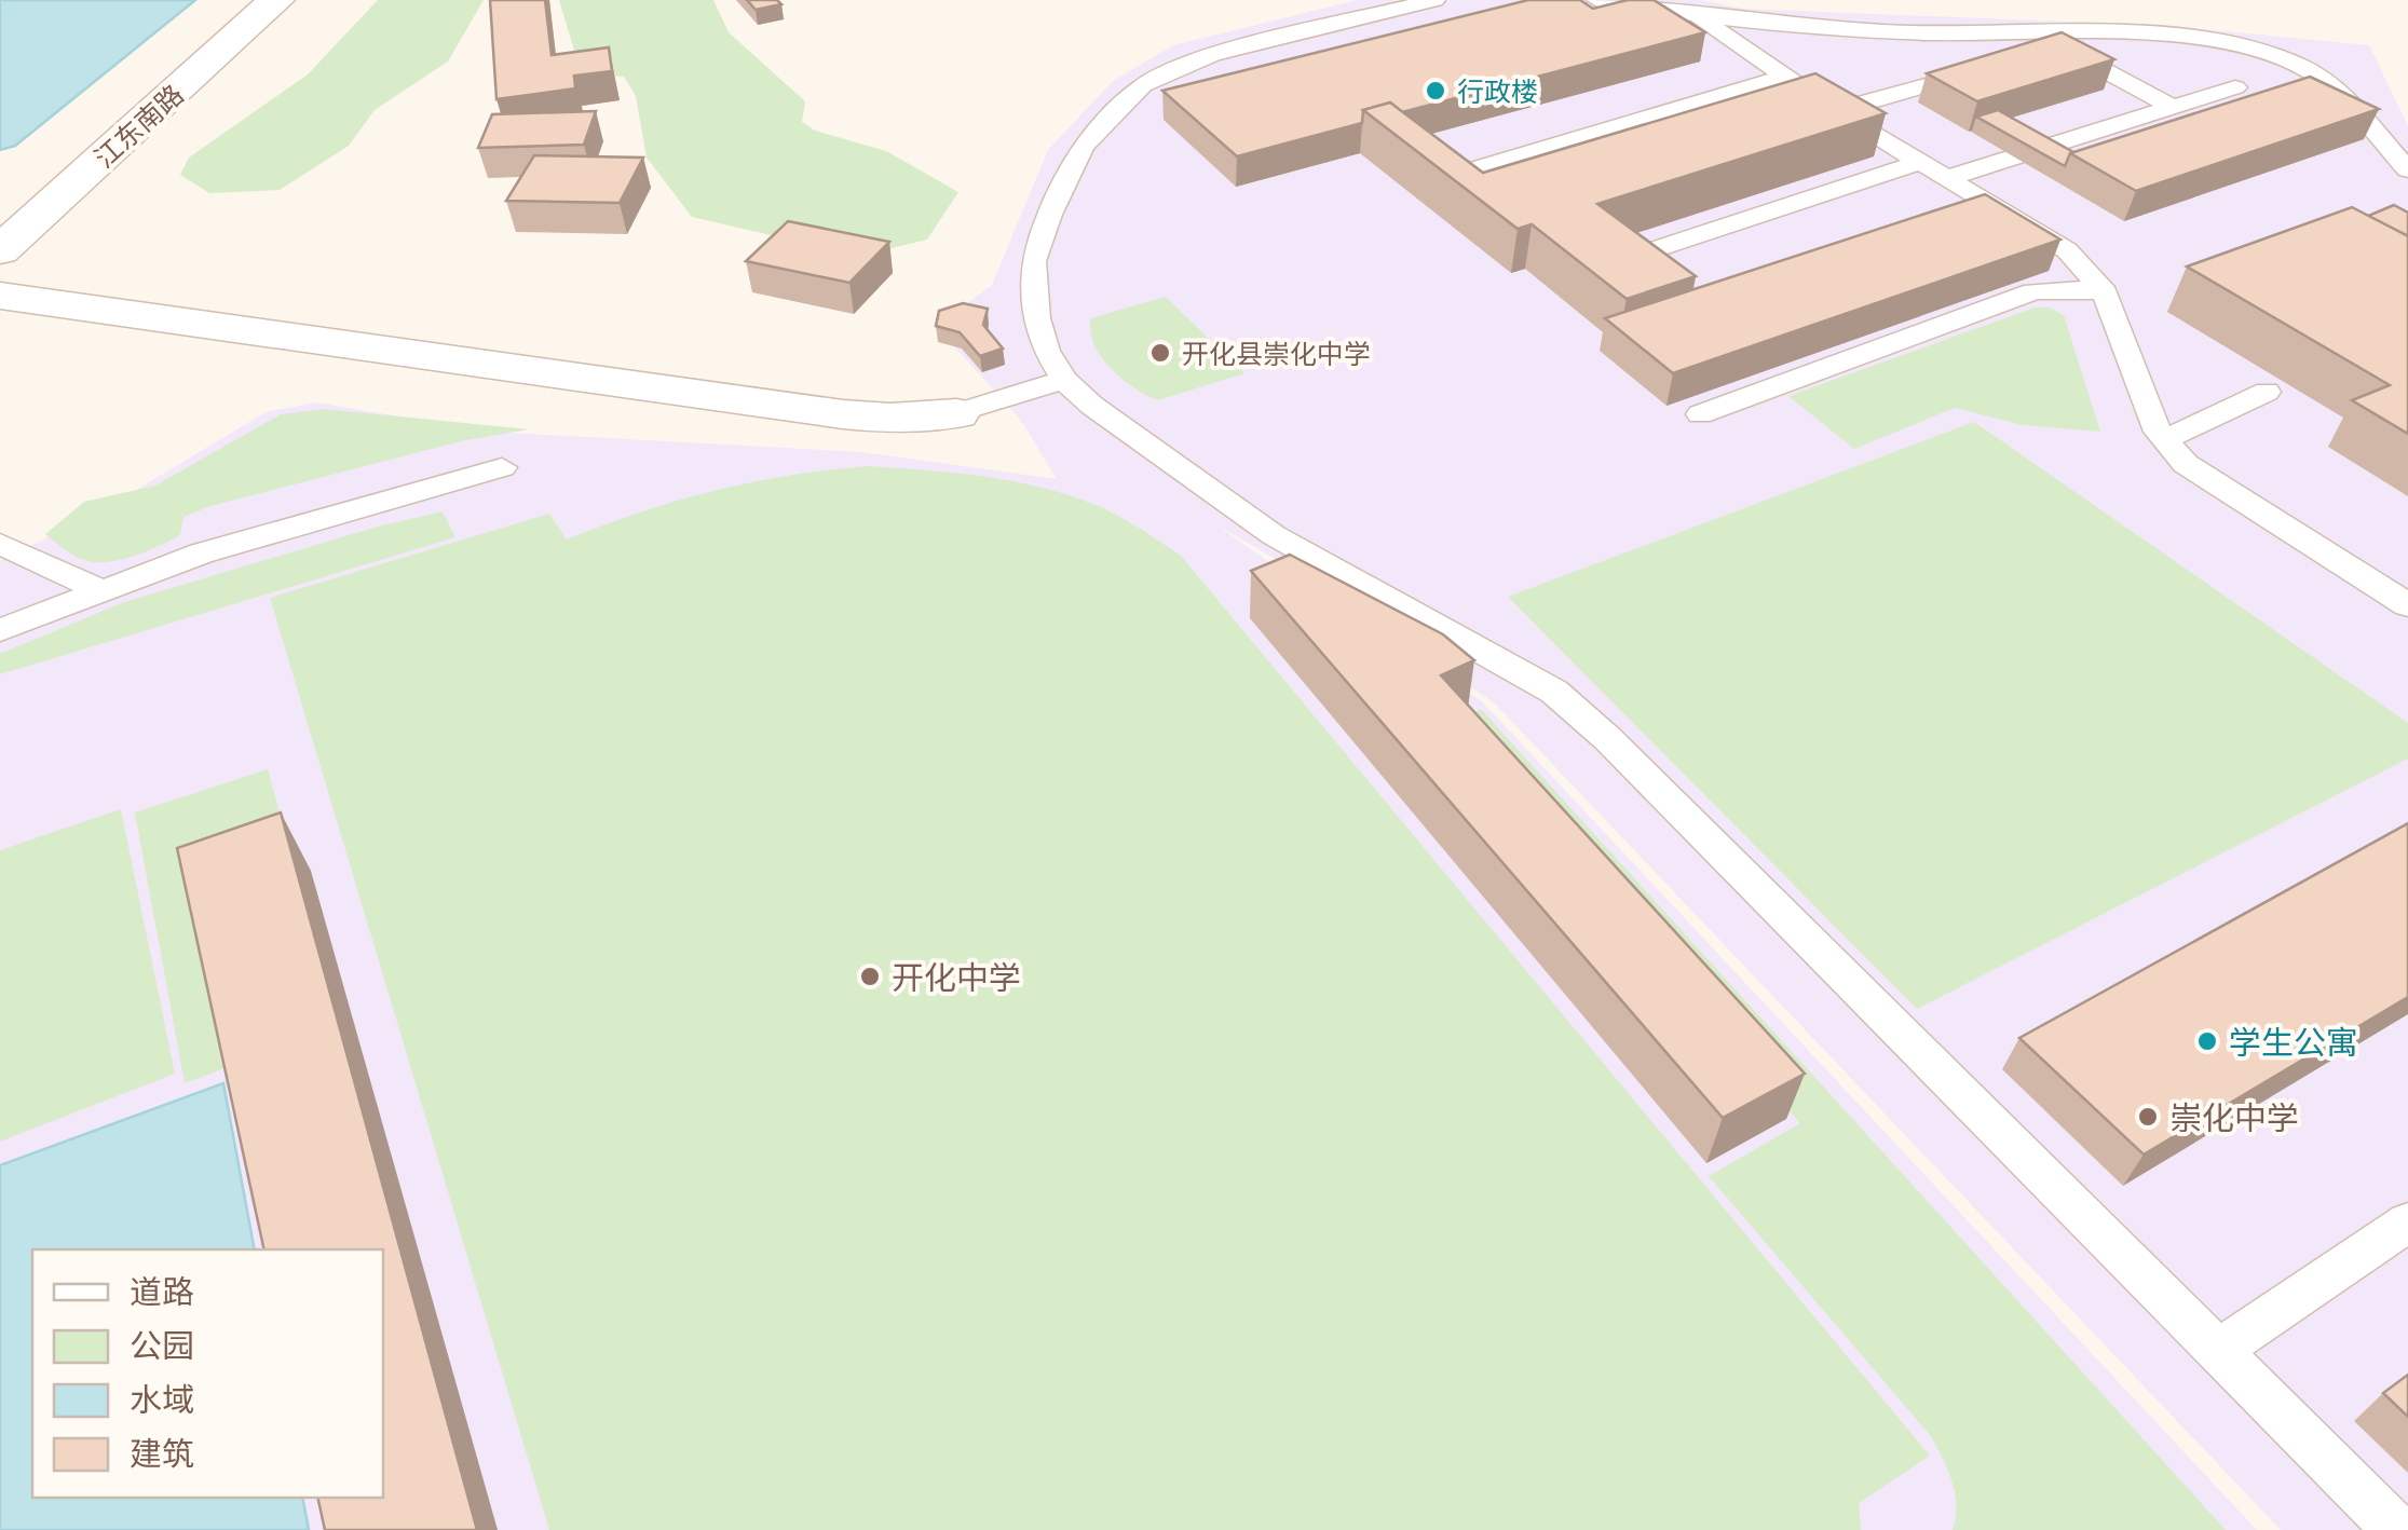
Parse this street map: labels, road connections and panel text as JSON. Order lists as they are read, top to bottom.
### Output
{
  "streets": {
    "street": ["江东南路"]
  },
  "places": [
    "行政楼",
    "开化县崇化中学",
    "开化中学",
    "学生公寓",
    "崇化中学"
  ],
  "legend": [
    "道路",
    "公园",
    "水域",
    "建筑"
  ]
}
